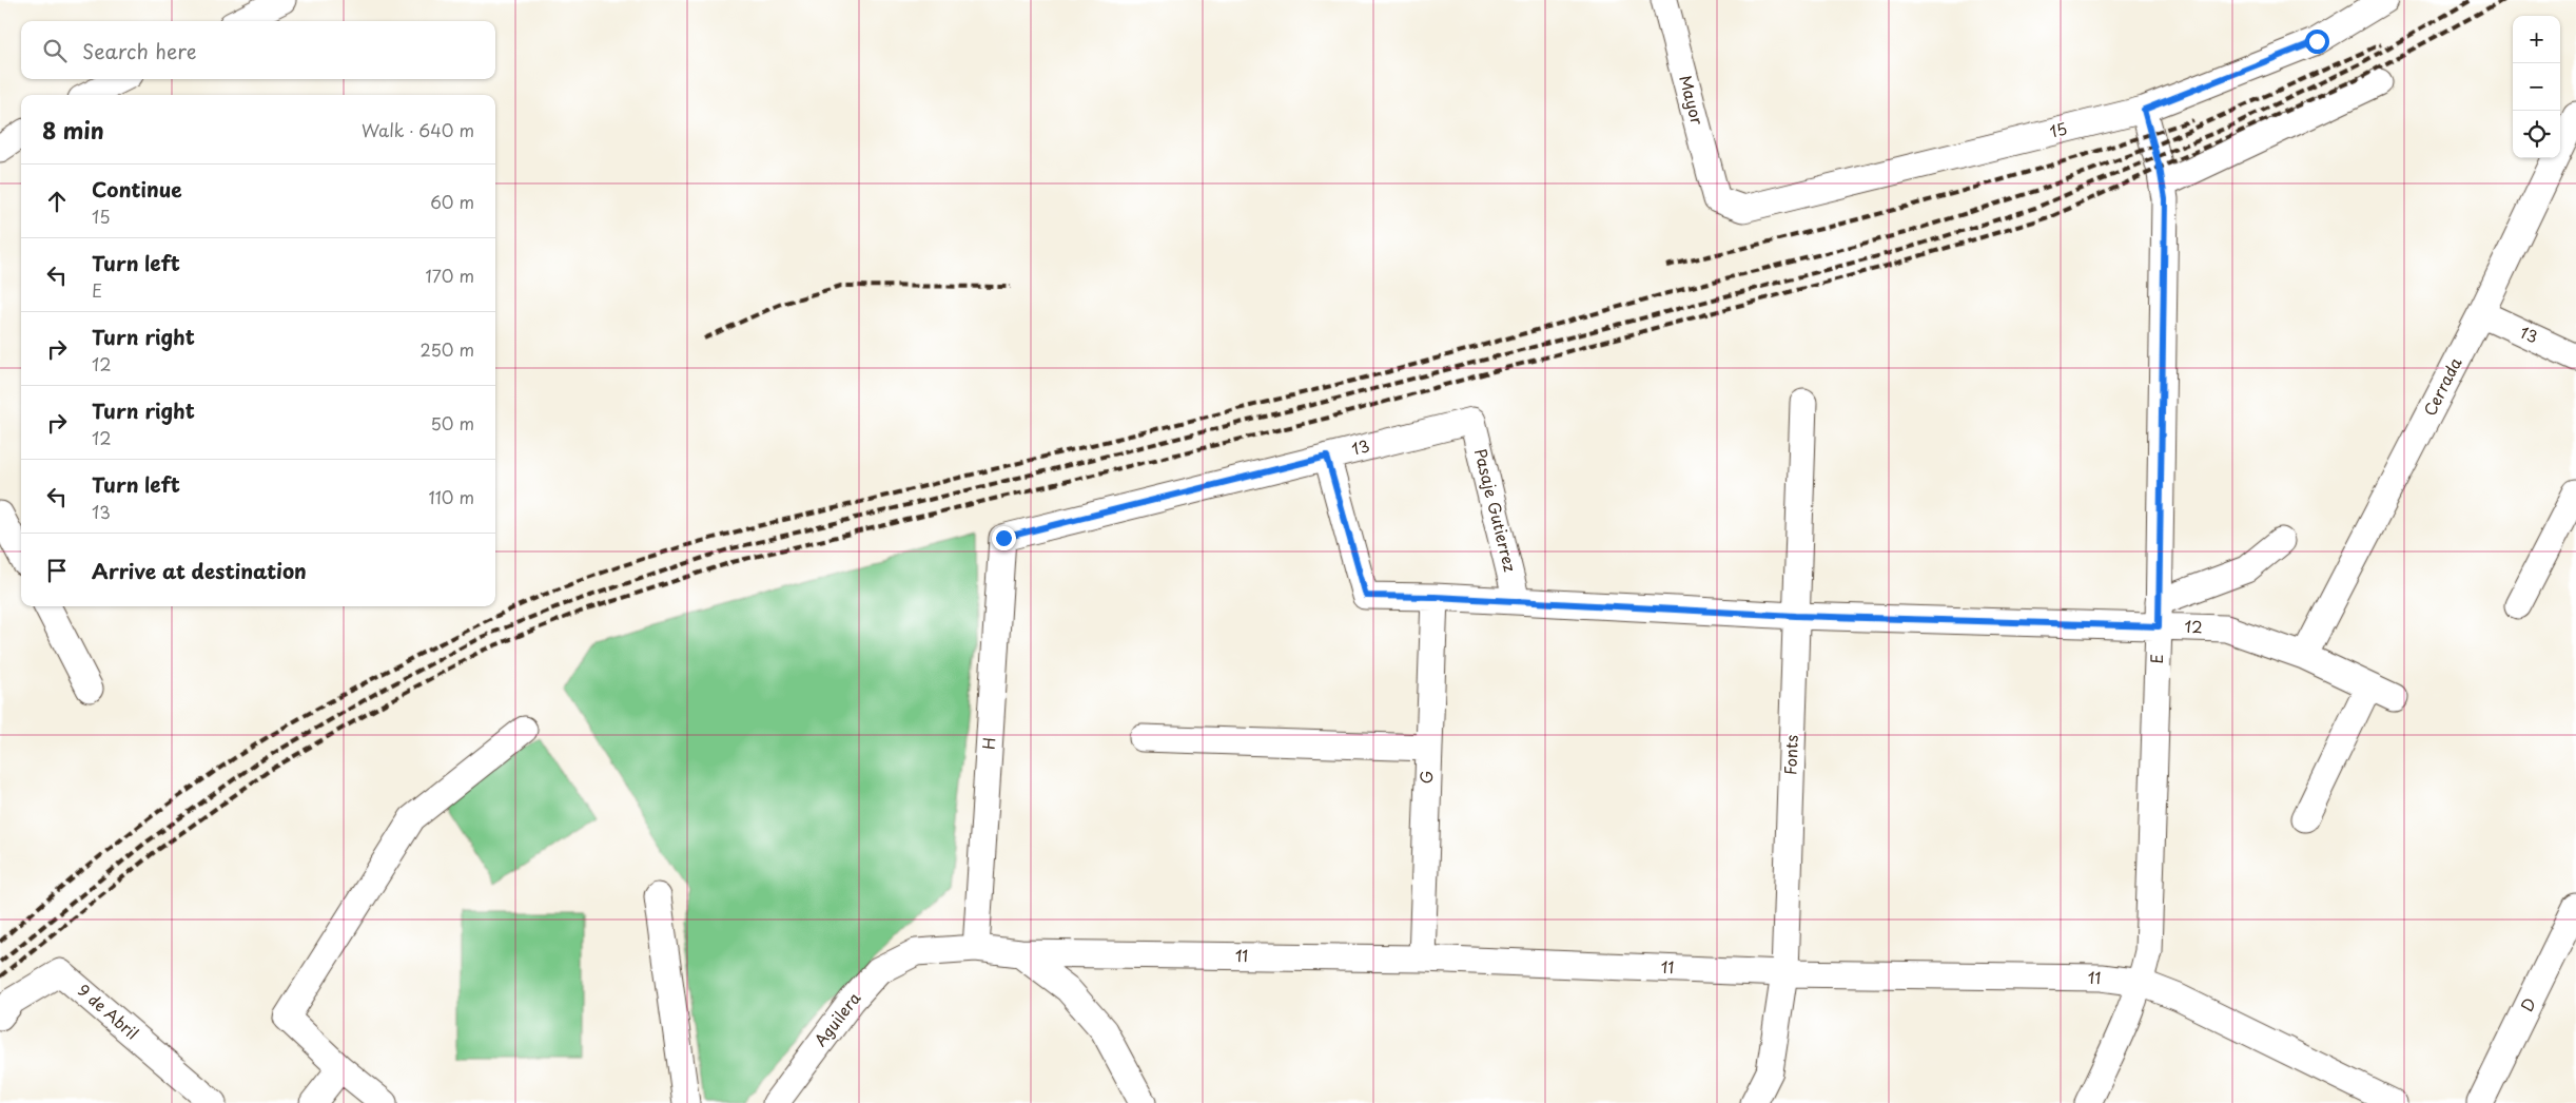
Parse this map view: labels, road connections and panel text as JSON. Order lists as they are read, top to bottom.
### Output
{
  "streets": {
    "street": [
      "Mayor",
      "15",
      "13",
      "Cerrada",
      "Pasaje Gutierrez",
      "12",
      "E",
      "H",
      "Fonts",
      "G",
      "11",
      "D",
      "9 de Abril",
      "Aguilera"
    ]
  },
  "crossings": [
    ["Mayor", "15"],
    ["15", "E"],
    ["13", "Cerrada"],
    ["13", "Pasaje Gutierrez"],
    ["13", "12"],
    ["13", "H"],
    ["Cerrada", "12"],
    ["Pasaje Gutierrez", "12"],
    ["12", "E"],
    ["12", "Fonts"],
    ["12", "G"],
    ["E", "11"],
    ["H", "11"],
    ["Fonts", "11"],
    ["G", "11"],
    ["11", "Aguilera"]
  ],
  "page": {
    "map_buttons": ["+", "−"],
    "search": "Search here",
    "heading": ["8 min", "Walk · 640 m"],
    "list": [
      ["Continue", "15", "60 m"],
      ["Turn left", "E", "170 m"],
      ["Turn right", "12", "250 m"],
      ["Turn right", "12", "50 m"],
      ["Turn left", "13", "110 m"],
      "Arrive at destination"
    ]
  }
}
